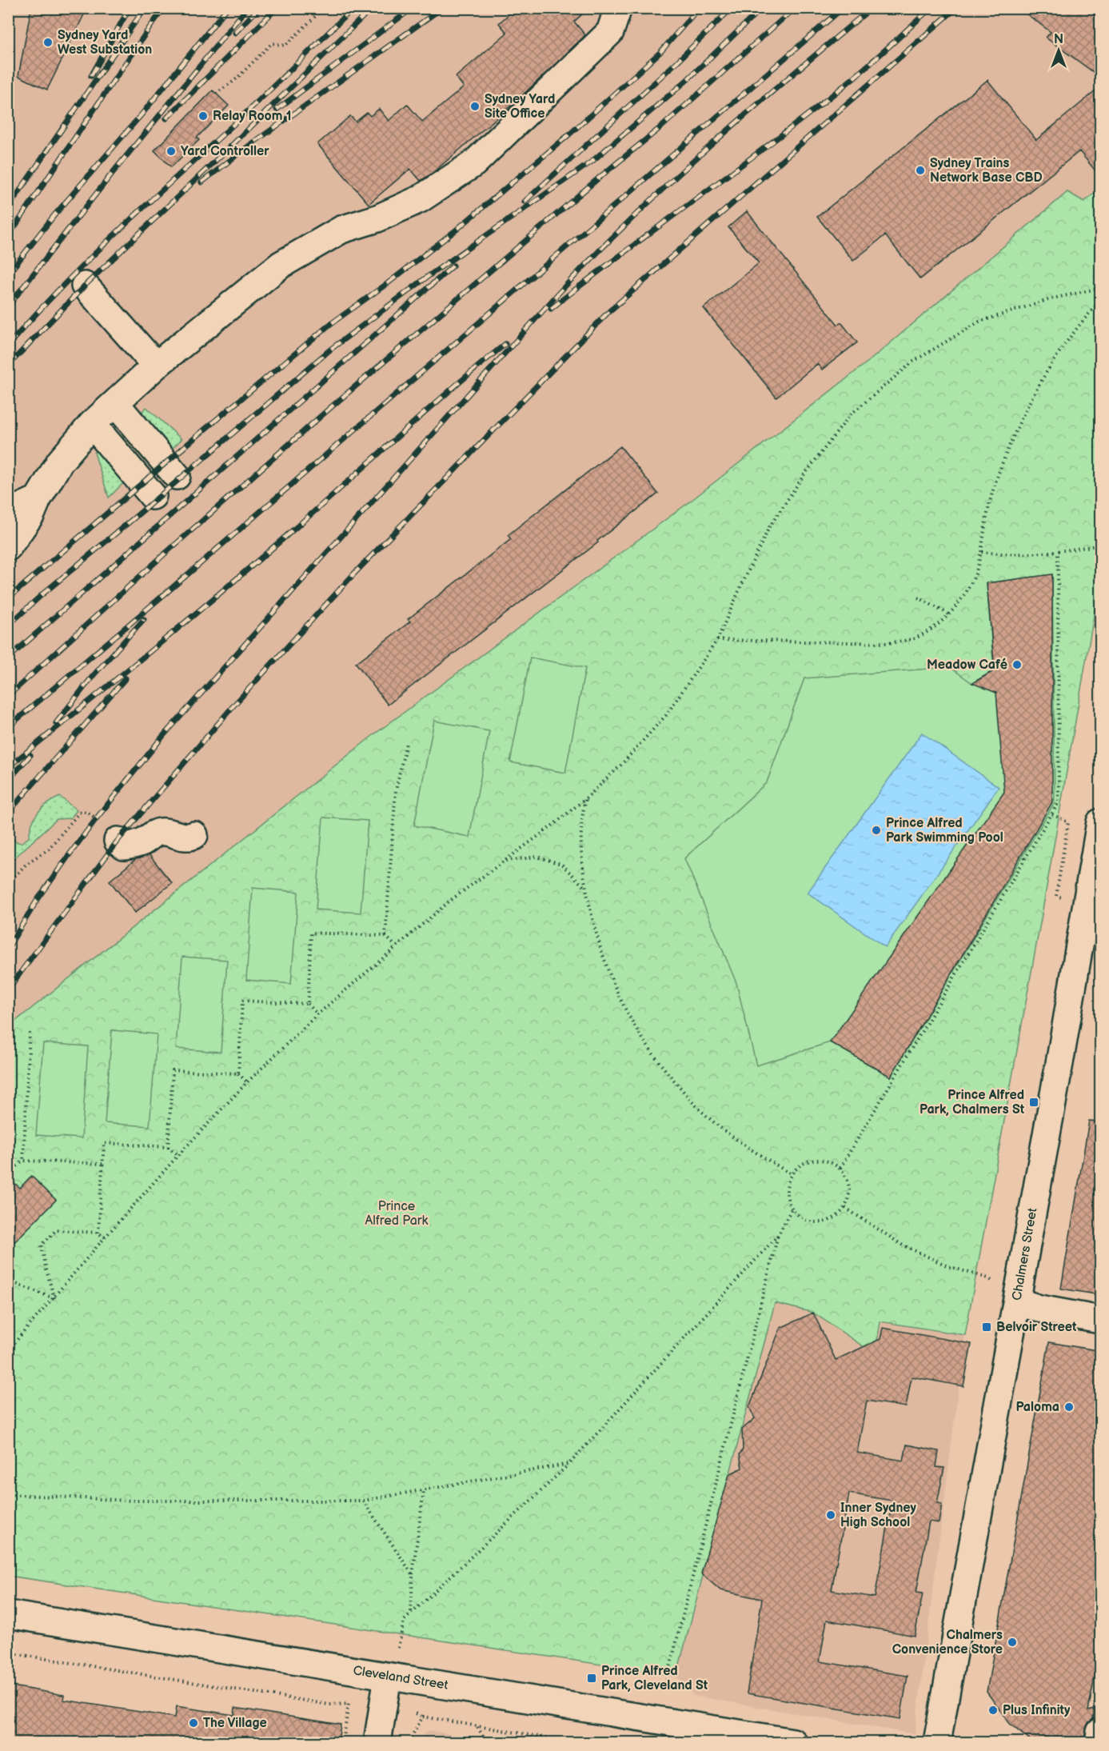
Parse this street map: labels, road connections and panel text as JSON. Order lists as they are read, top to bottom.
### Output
{
  "streets": {
    "main road": ["Chalmers Street", "Cleveland Street"]
  },
  "parks": ["Prince Alfred Park"],
  "places": {
    "other": [
      "Sydney Yard West Substation",
      "Sydney Yard Site Office",
      "Relay Room 1",
      "Yard Controller",
      "Sydney Trains Network Base CBD",
      "Meadow Café",
      "Prince Alfred Park Swimming Pool",
      "Paloma",
      "Inner Sydney High School",
      "Chalmers Convenience Store",
      "Plus Infinity",
      "The Village"
    ],
    "transit": ["Prince Alfred Park, Chalmers St", "Belvoir Street", "Prince Alfred Park, Cleveland St"]
  },
  "north": "top"
}
